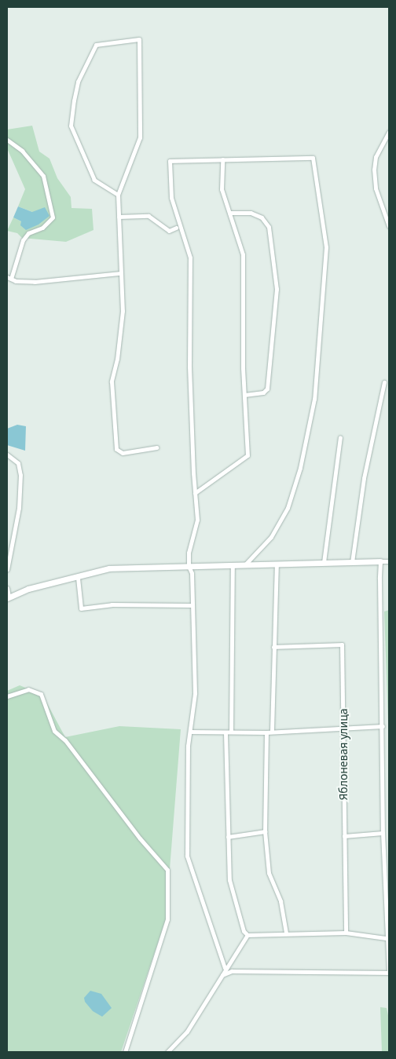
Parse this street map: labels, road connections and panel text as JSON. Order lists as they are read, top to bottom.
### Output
{
  "streets": {
    "street": ["Яблоневая улица"]
  }
}
